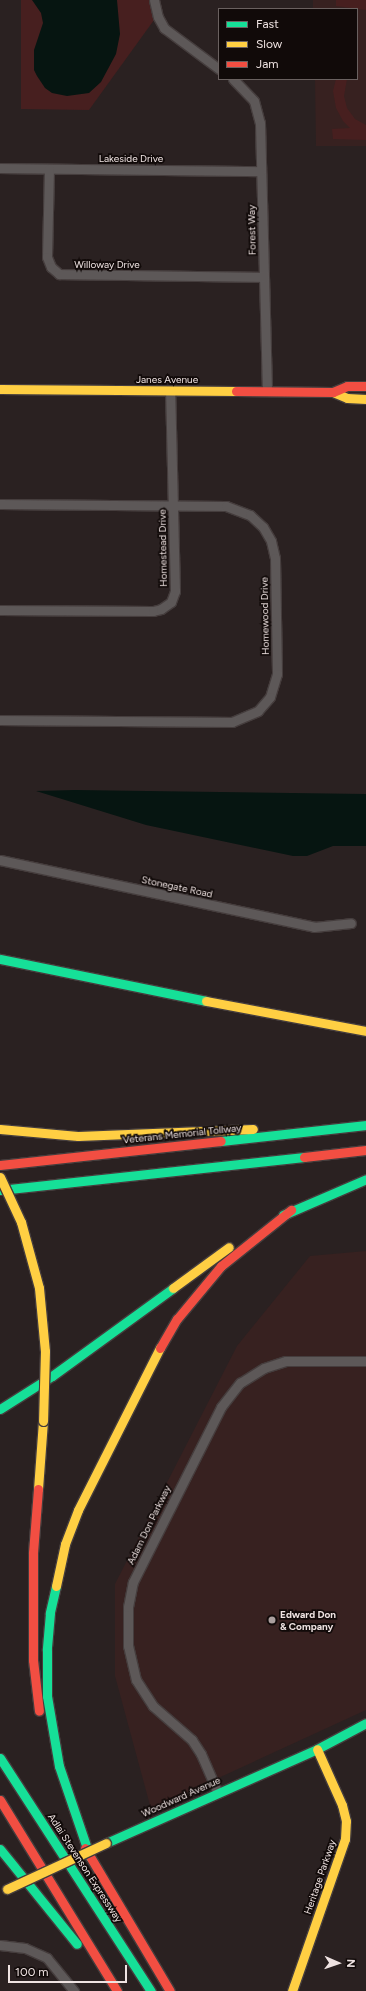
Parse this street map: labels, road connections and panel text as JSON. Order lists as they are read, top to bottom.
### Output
{
  "streets": {
    "main road": [
      "Janes Avenue",
      "Veterans Memorial Tollway",
      "Woodward Avenue",
      "Adlai Stevenson Expressway",
      "Heritage Parkway"
    ],
    "street": [
      "Lakeside Drive",
      "Forest Way",
      "Willoway Drive",
      "Homestead Drive",
      "Homewood Drive",
      "Stonegate Road",
      "Adam Don Parkway"
    ]
  },
  "crossings": [
    ["Lakeside Drive", "Forest Way"],
    ["Lakeside Drive", "Willoway Drive"],
    ["Forest Way", "Willoway Drive"],
    ["Forest Way", "Janes Avenue"],
    ["Janes Avenue", "Homestead Drive"],
    ["Homestead Drive", "Homewood Drive"],
    ["Adam Don Parkway", "Woodward Avenue"],
    ["Woodward Avenue", "Heritage Parkway"]
  ],
  "places": ["Edward Don & Company"],
  "legend": ["Fast", "Slow", "Jam"],
  "scale_bar": "100 m",
  "north": "right"
}
